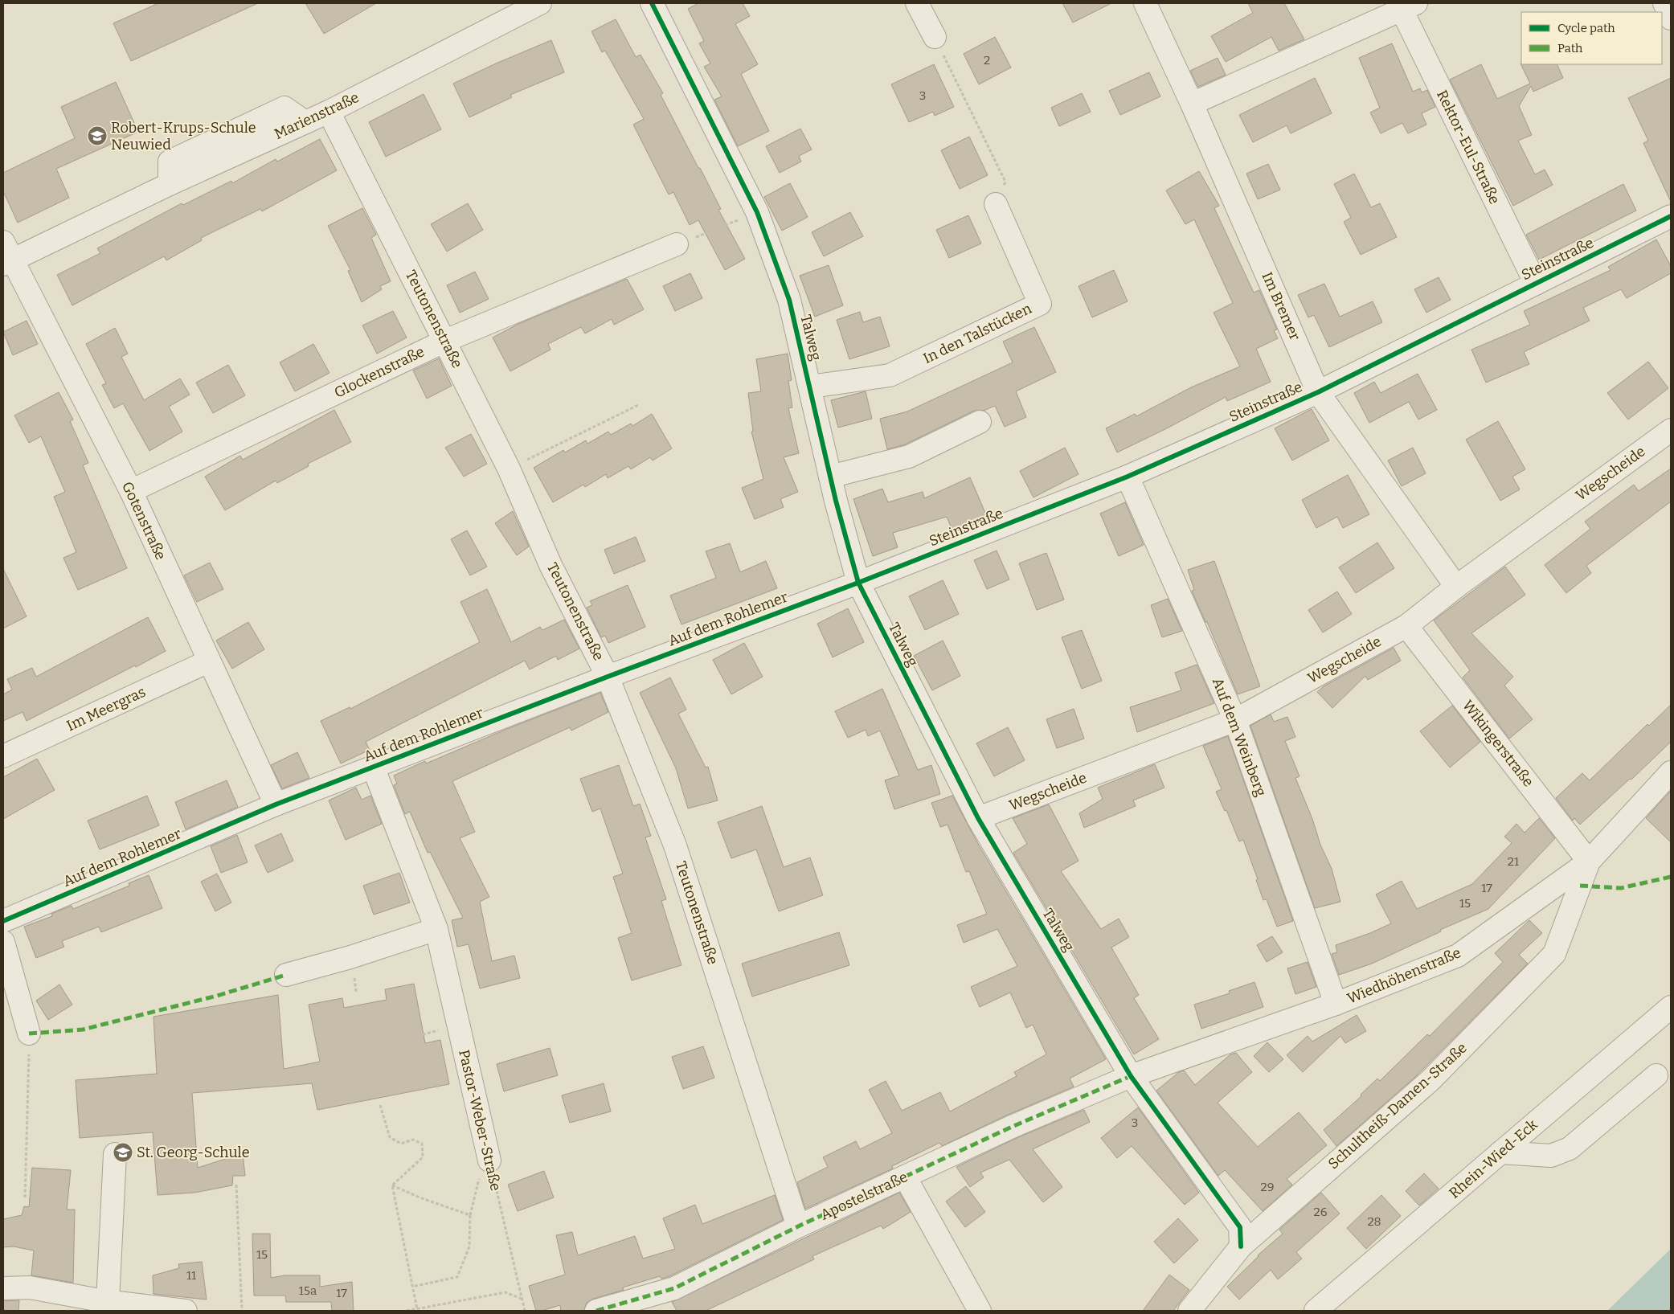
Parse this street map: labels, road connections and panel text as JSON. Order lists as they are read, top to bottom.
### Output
{
  "streets": {
    "street": [
      "Marienstraße",
      "Rektor-Eul-Straße",
      "Steinstraße",
      "Im Bremer",
      "Teutonenstraße",
      "In den Talstücken",
      "Talweg",
      "Glockenstraße",
      "Wegscheide",
      "Gotenstraße",
      "Auf dem Rohlemer",
      "Im Meergras",
      "Auf dem Weinberg",
      "Wikingerstraße",
      "Wiedhöhenstraße",
      "Schultheiß-Damen-Straße",
      "Pastor-Weber-Straße",
      "Rhein-Wied-Eck",
      "Apostelstraße"
    ]
  },
  "crossings": [
    ["Marienstraße", "Teutonenstraße"],
    ["Marienstraße", "Gotenstraße"],
    ["Rektor-Eul-Straße", "Steinstraße"],
    ["Rektor-Eul-Straße", "Im Bremer"],
    ["Steinstraße", "Im Bremer"],
    ["Steinstraße", "Talweg"],
    ["Steinstraße", "Auf dem Rohlemer"],
    ["Steinstraße", "Auf dem Weinberg"],
    ["Im Bremer", "Wegscheide"],
    ["Teutonenstraße", "Glockenstraße"],
    ["Teutonenstraße", "Auf dem Rohlemer"],
    ["Teutonenstraße", "Apostelstraße"],
    ["In den Talstücken", "Talweg"],
    ["Talweg", "Wegscheide"],
    ["Talweg", "Auf dem Rohlemer"],
    ["Talweg", "Wiedhöhenstraße"],
    ["Talweg", "Schultheiß-Damen-Straße"],
    ["Talweg", "Apostelstraße"],
    ["Glockenstraße", "Gotenstraße"],
    ["Wegscheide", "Auf dem Weinberg"],
    ["Wegscheide", "Wikingerstraße"],
    ["Gotenstraße", "Auf dem Rohlemer"],
    ["Gotenstraße", "Im Meergras"],
    ["Auf dem Rohlemer", "Pastor-Weber-Straße"],
    ["Auf dem Weinberg", "Wiedhöhenstraße"],
    ["Wikingerstraße", "Wiedhöhenstraße"],
    ["Wikingerstraße", "Schultheiß-Damen-Straße"],
    ["Wiedhöhenstraße", "Schultheiß-Damen-Straße"],
    ["Wiedhöhenstraße", "Apostelstraße"]
  ],
  "places": {
    "school or university": ["Robert-Krups-Schule Neuwied", "St. Georg-Schule"]
  },
  "house_numbers": [
    "2",
    "3",
    "21",
    "17",
    "15",
    "3",
    "29",
    "26",
    "28",
    "15",
    "11",
    "15a",
    "17"
  ],
  "legend": ["Cycle path", "Path"]
}
